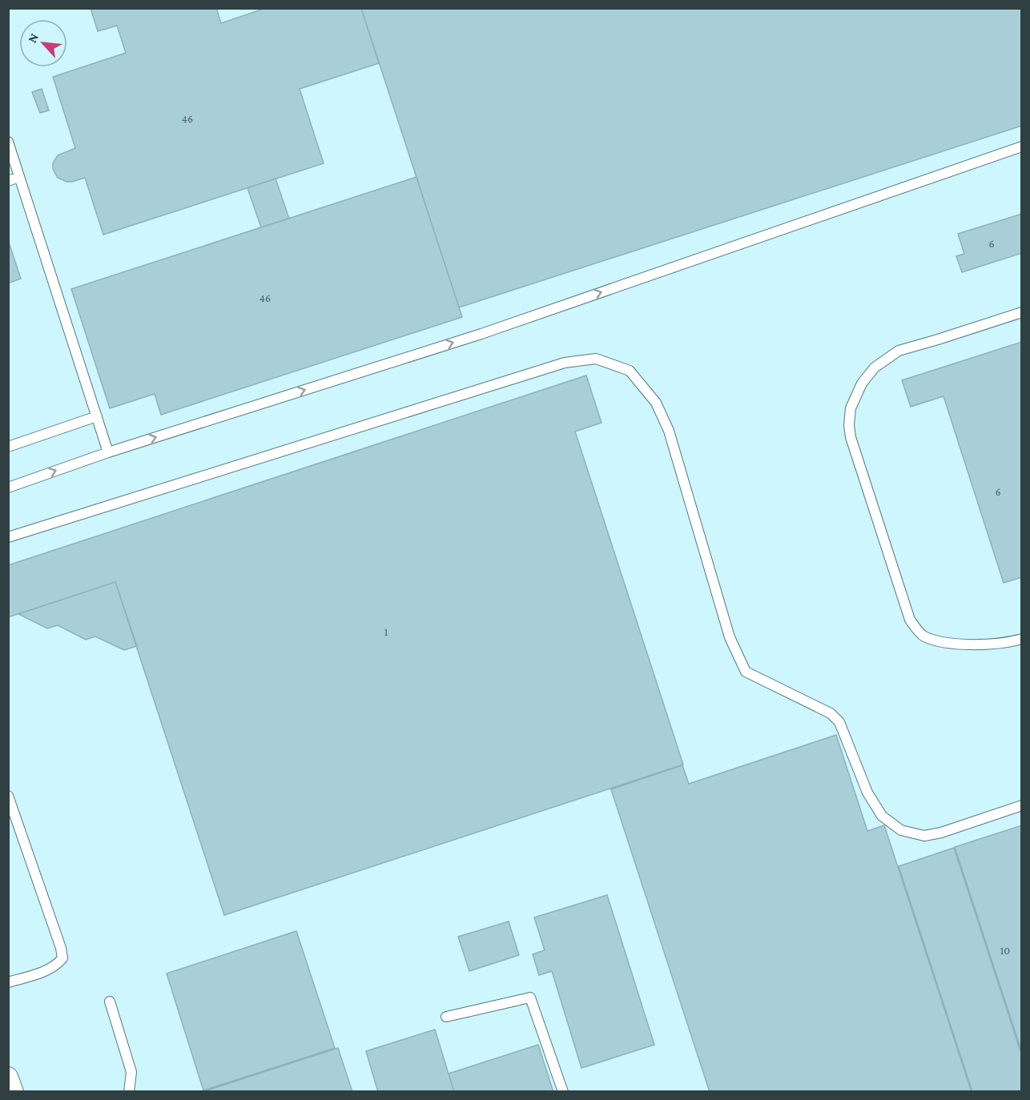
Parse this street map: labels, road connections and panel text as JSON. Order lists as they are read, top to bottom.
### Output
{
  "house_numbers": [
    "46",
    "6",
    "46",
    "6",
    "1",
    "10"
  ],
  "north": "top left"
}
